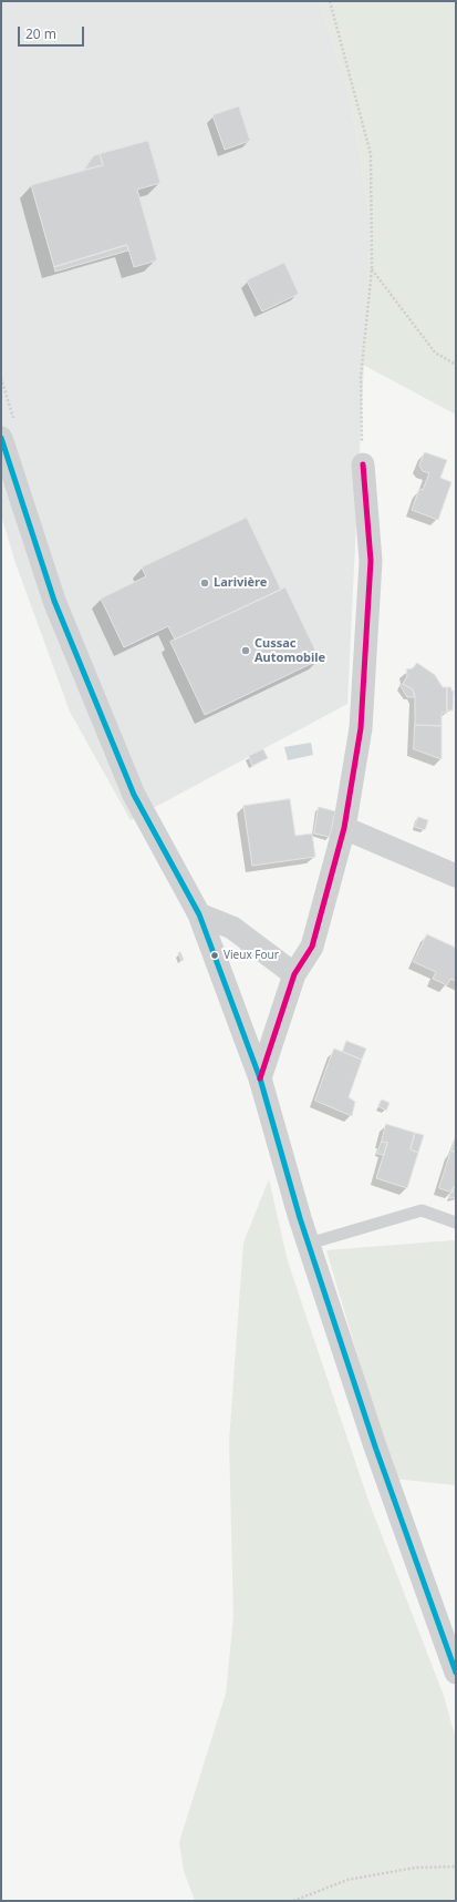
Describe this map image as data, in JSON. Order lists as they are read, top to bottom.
{
  "places": ["Larivière", "Cussac Automobile", "Vieux Four"],
  "scale_bar": "20 m"
}
